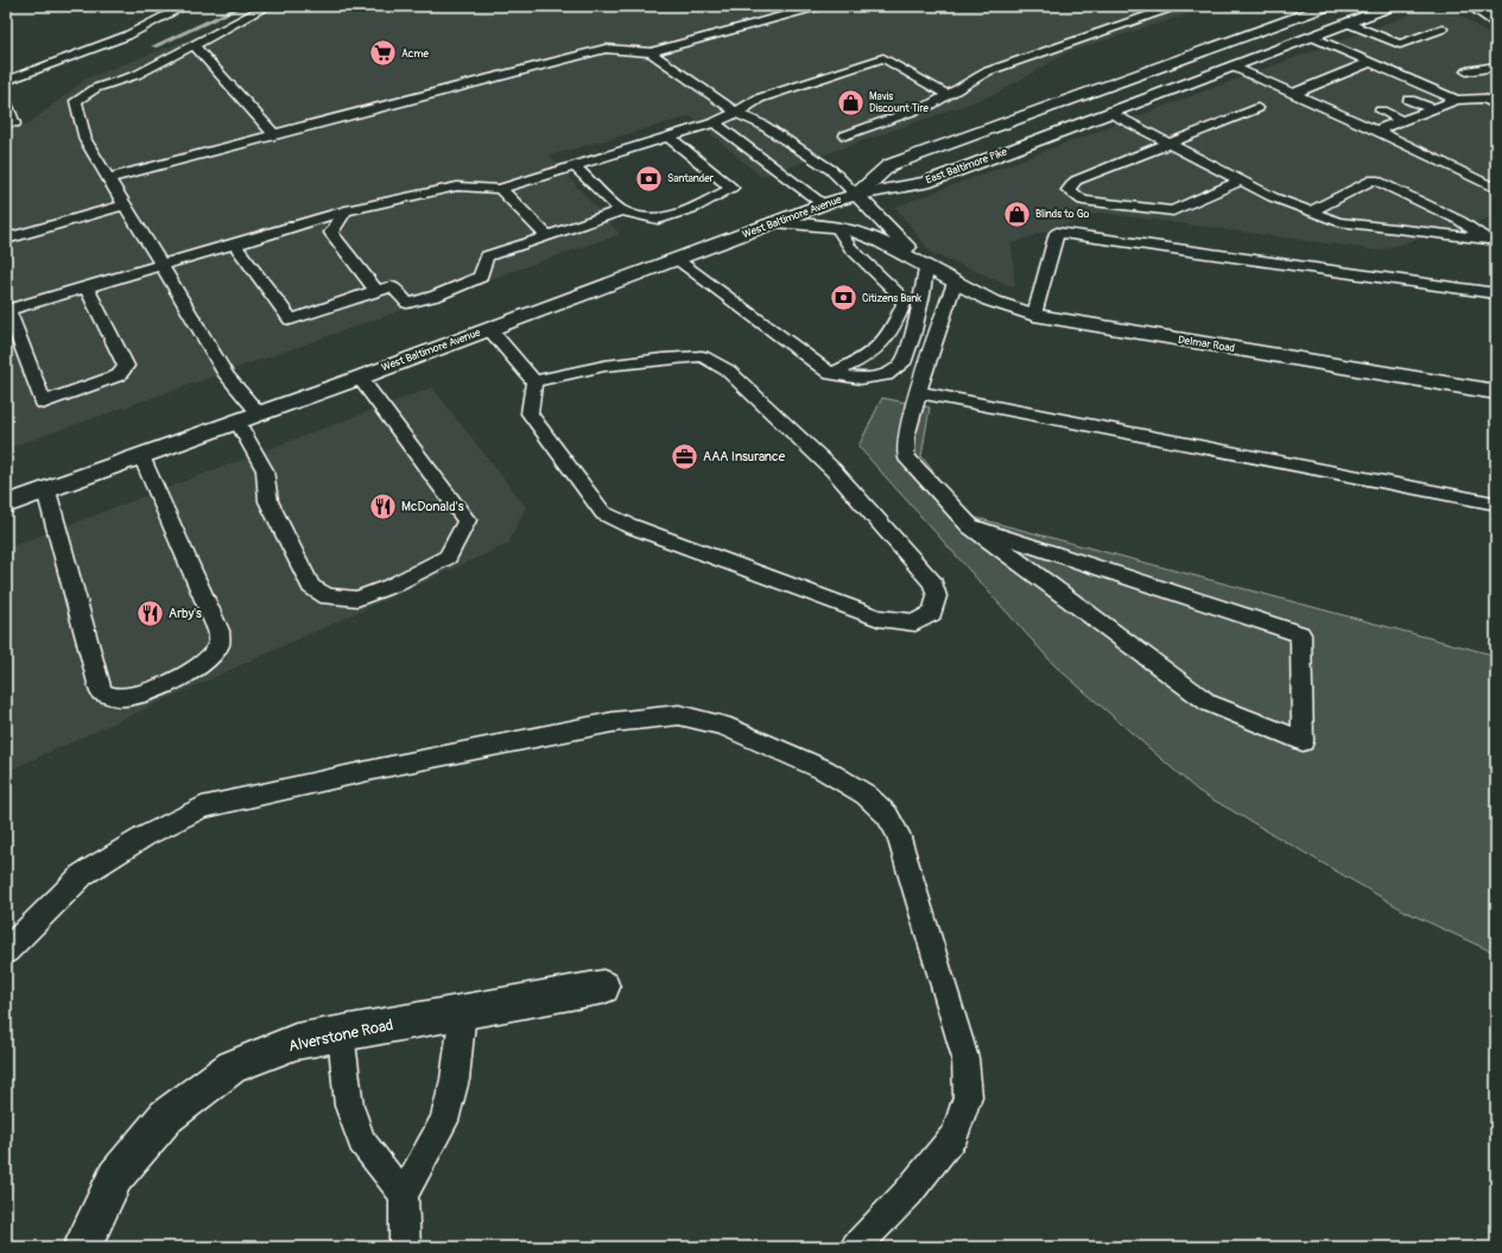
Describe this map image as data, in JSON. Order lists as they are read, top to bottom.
{
  "streets": {
    "main road": [
      "East Baltimore Pike",
      "West Baltimore Avenue",
      "Delmar Road",
      "Alverstone Road"
    ]
  },
  "crossings": [
    ["East Baltimore Pike", "West Baltimore Avenue"],
    ["East Baltimore Pike", "Delmar Road"],
    ["West Baltimore Avenue", "Delmar Road"]
  ],
  "places": {
    "supermarket": ["Acme"],
    "shop": ["Mavis Discount Tire", "Blinds to Go"],
    "bank": ["Santander", "Citizens Bank"],
    "office": ["AAA Insurance"],
    "restaurant": ["McDonald's", "Arby's"]
  }
}
